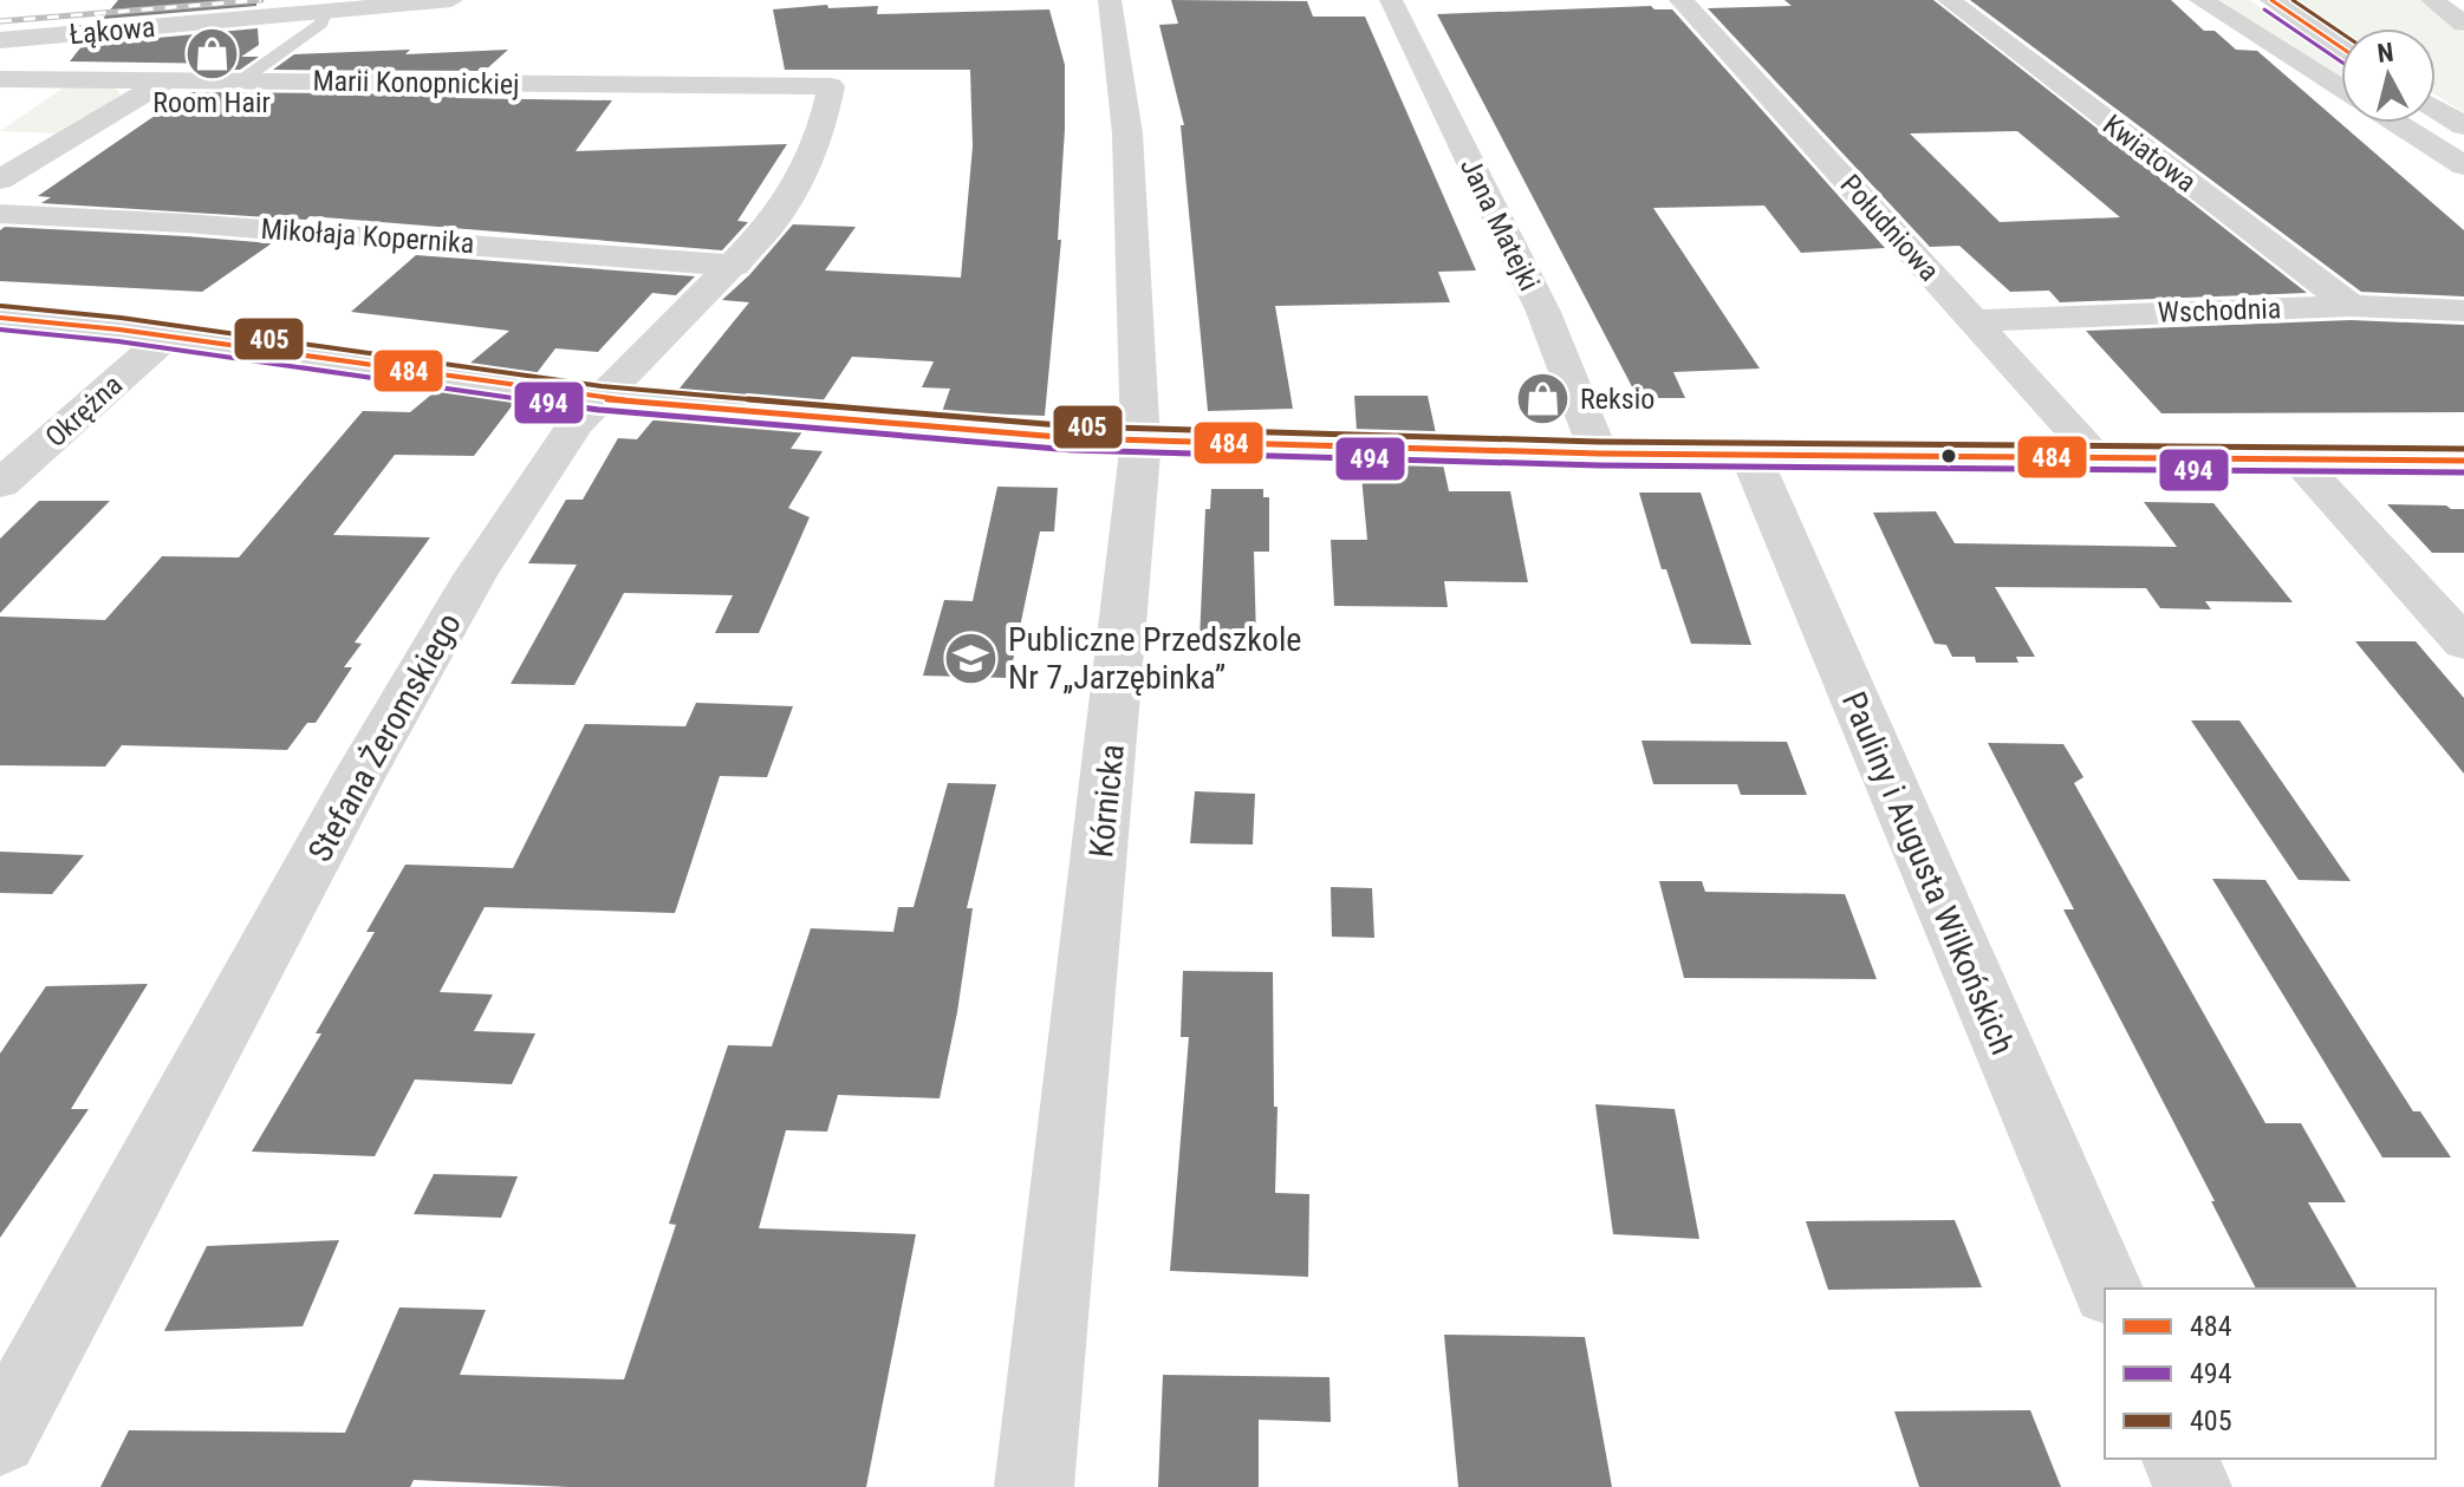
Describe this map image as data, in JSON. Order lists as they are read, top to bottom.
{
  "streets": {
    "street": [
      "Łąkowa",
      "Marii Konopnickiej",
      "Kwiatowa",
      "Jana Matejki",
      "Południowa",
      "Mikołaja Kopernika",
      "Wschodnia",
      "Okrężna",
      "Stefana Żeromskiego",
      "Kórnicka",
      "Pauliny i Augusta Wilkońskich"
    ]
  },
  "crossings": [
    ["Marii Konopnickiej", "Stefana Żeromskiego"],
    ["Kwiatowa", "Wschodnia"],
    ["Południowa", "Wschodnia"],
    ["Mikołaja Kopernika", "Stefana Żeromskiego"]
  ],
  "places": {
    "shop": ["Room Hair", "Reksio"],
    "school or university": ["Publiczne Przedszkole Nr 7„Jarzębinka”"]
  },
  "lines": ["transit line 484", "transit line 405", "transit line 494"],
  "legend": ["484", "494", "405"],
  "north": "top"
}
